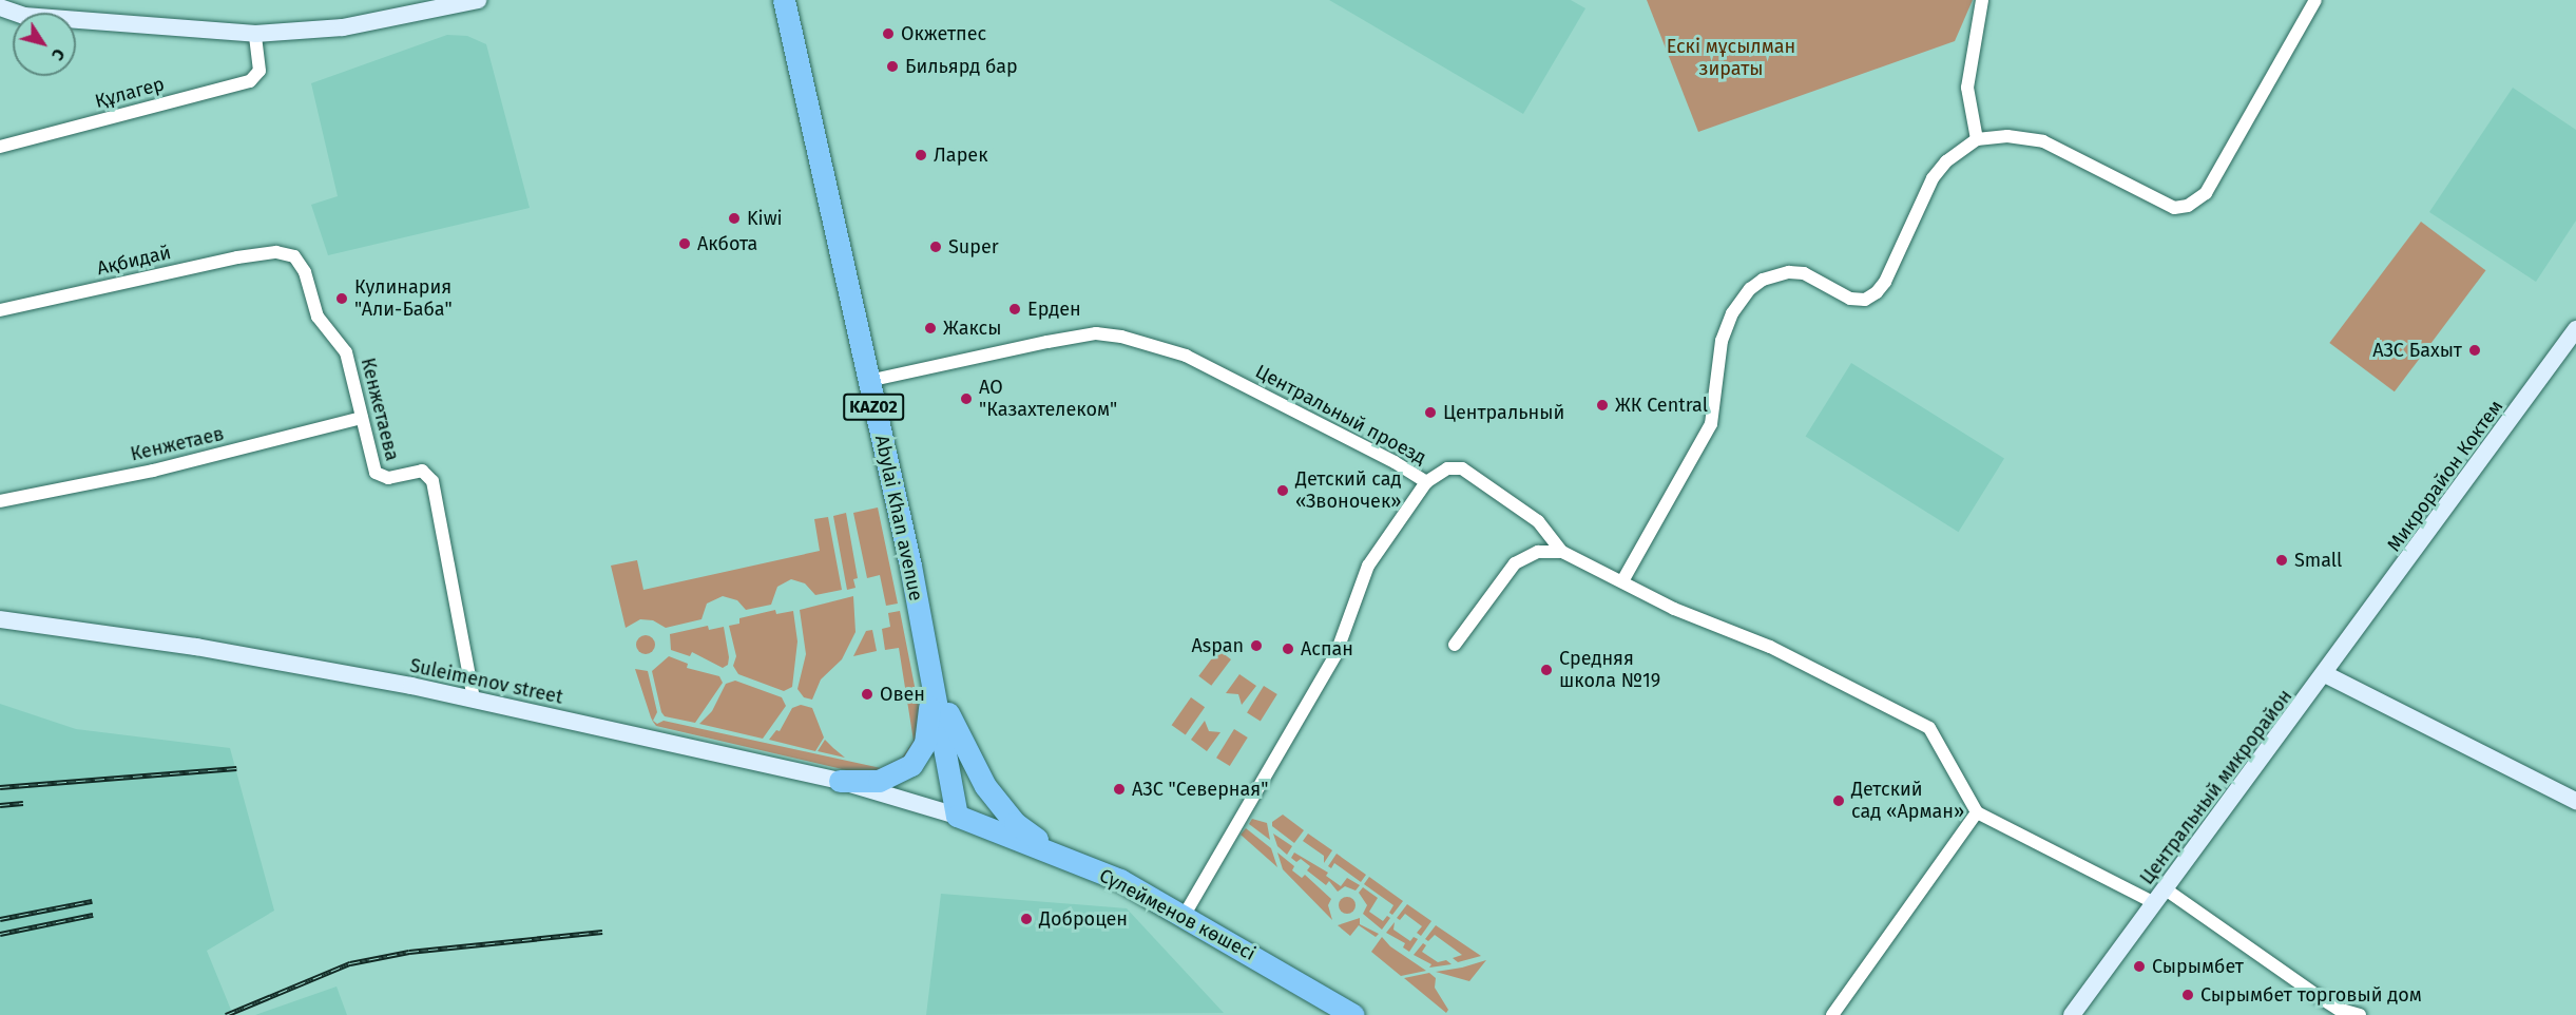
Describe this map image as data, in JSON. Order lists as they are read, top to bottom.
{
  "streets": {
    "highway": ["KАZ02", "Abylai Khan avenue", "Сүлейменов көшесі"],
    "street": [
      "Құлагер",
      "Ақбидай",
      "Кенжетаева",
      "Центральный проезд",
      "Кенжетаев",
      "Микрорайон Коктем",
      "Suleimenov street",
      "Центральный микрорайон"
    ]
  },
  "crossings": [
    ["Ақбидай", "Кенжетаева"],
    ["KАZ02", "Abylai Khan avenue"],
    ["KАZ02", "Сүлейменов көшесі"],
    ["Кенжетаева", "Кенжетаев"],
    ["Кенжетаева", "Suleimenov street"],
    ["Центральный проезд", "Abylai Khan avenue"],
    ["Центральный проезд", "Сүлейменов көшесі"],
    ["Микрорайон Коктем", "Центральный микрорайон"],
    ["Abylai Khan avenue", "Suleimenov street"],
    ["Abylai Khan avenue", "Сүлейменов көшесі"],
    ["Suleimenov street", "Сүлейменов көшесі"]
  ],
  "parks": ["Ескі мұсылман зираты"],
  "places": [
    "Окжетпес",
    "Бильярд бар",
    "Ларек",
    "Kiwi",
    "Акбота",
    "Super",
    "Кулинария \"Али-Баба\"",
    "Ерден",
    "Жаксы",
    "АЗС Бахыт",
    "АО \"Казахтелеком\"",
    "ЖК Central",
    "Центральный",
    "Детский сад «Звоночек»",
    "Small",
    "Aspan",
    "Аспан",
    "Средняя школа №19",
    "Овен",
    "АЗС \"Северная\"",
    "Детский сад «Арман»",
    "Доброцен",
    "Сырымбет",
    "Сырымбет торговый дом"
  ],
  "north": "bottom right"
}
